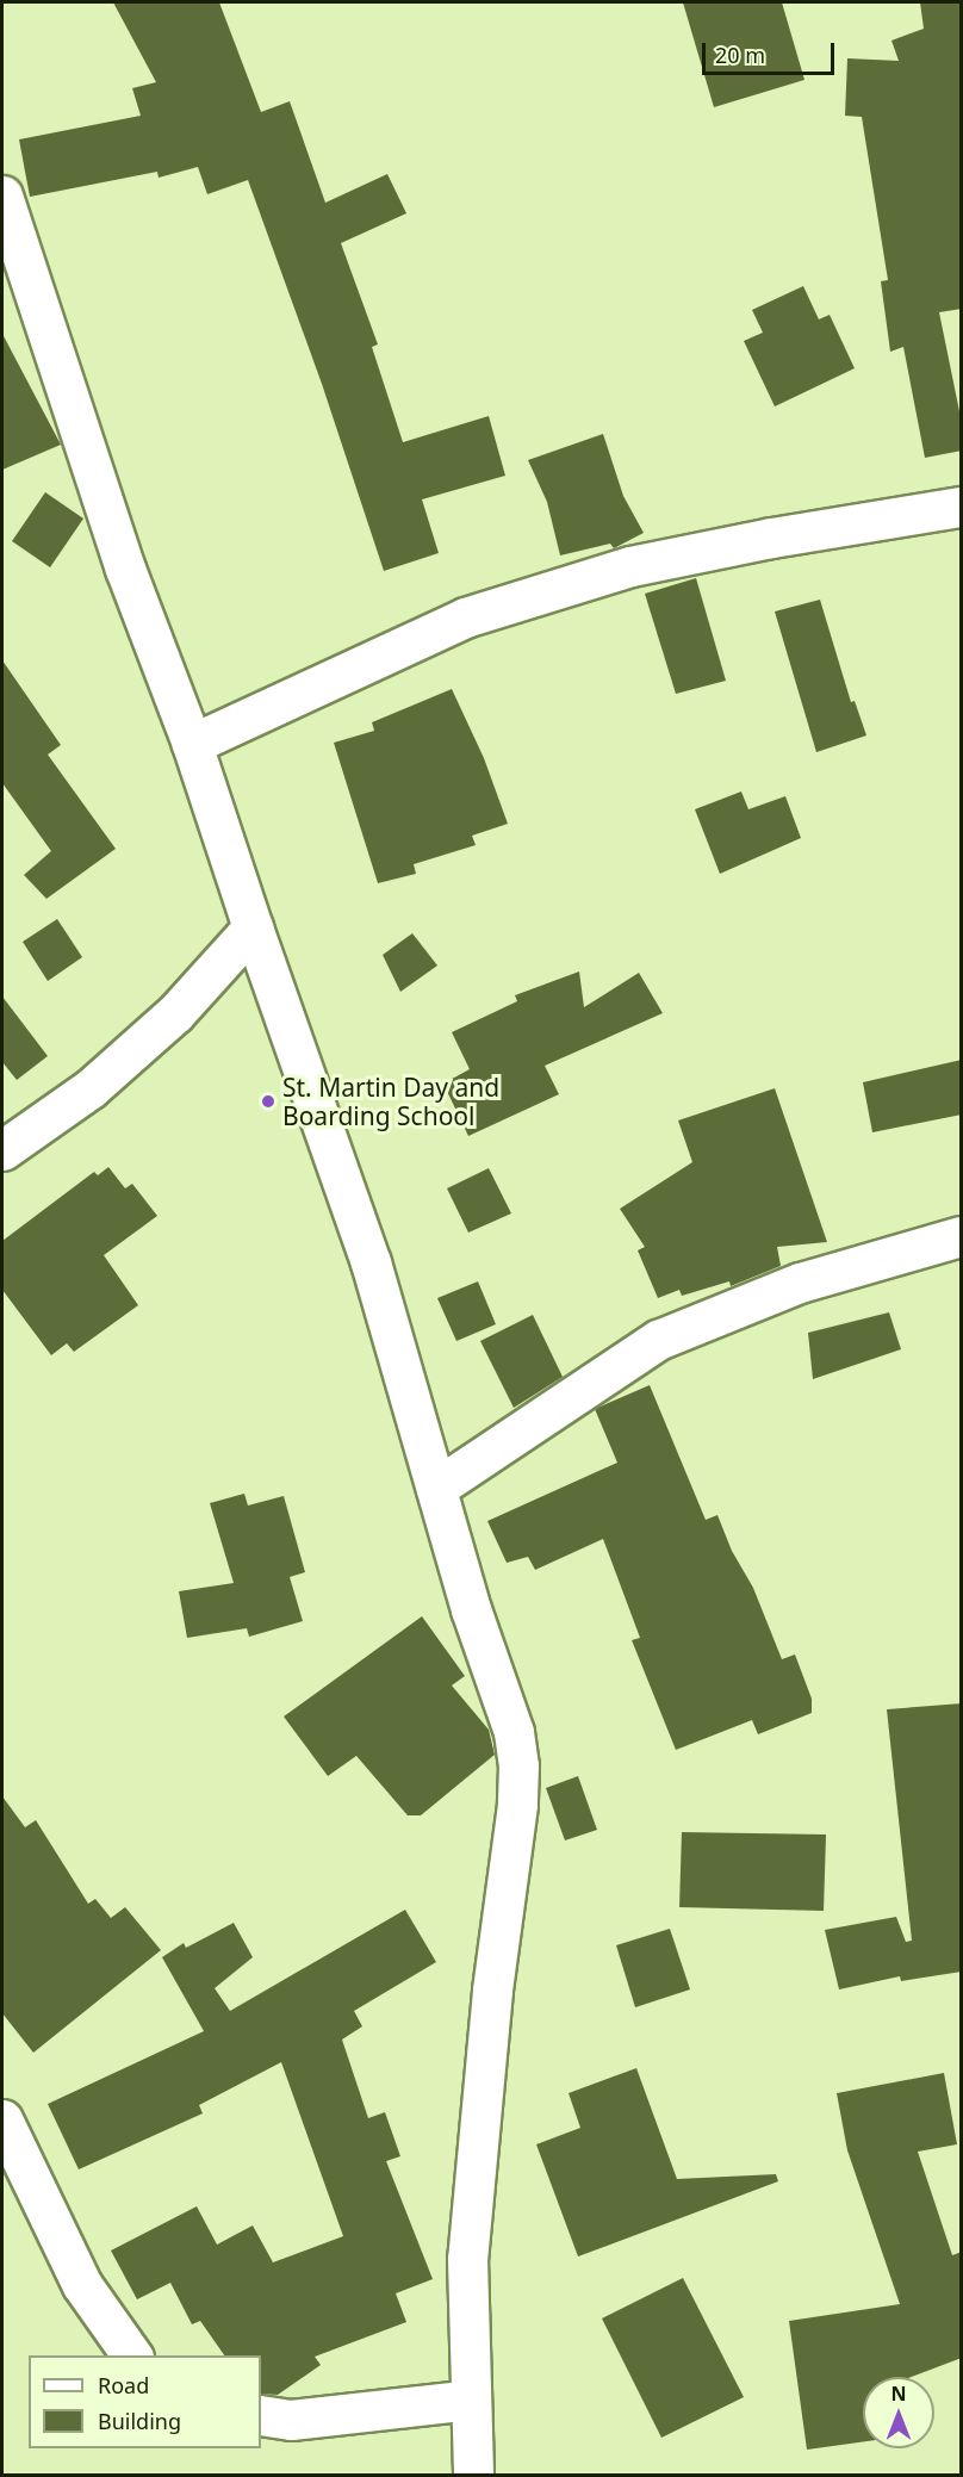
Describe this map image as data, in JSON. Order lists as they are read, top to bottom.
{
  "places": ["St. Martin Day and Boarding School"],
  "legend": ["Road", "Building"],
  "scale_bar": "20 m",
  "north": "top"
}
